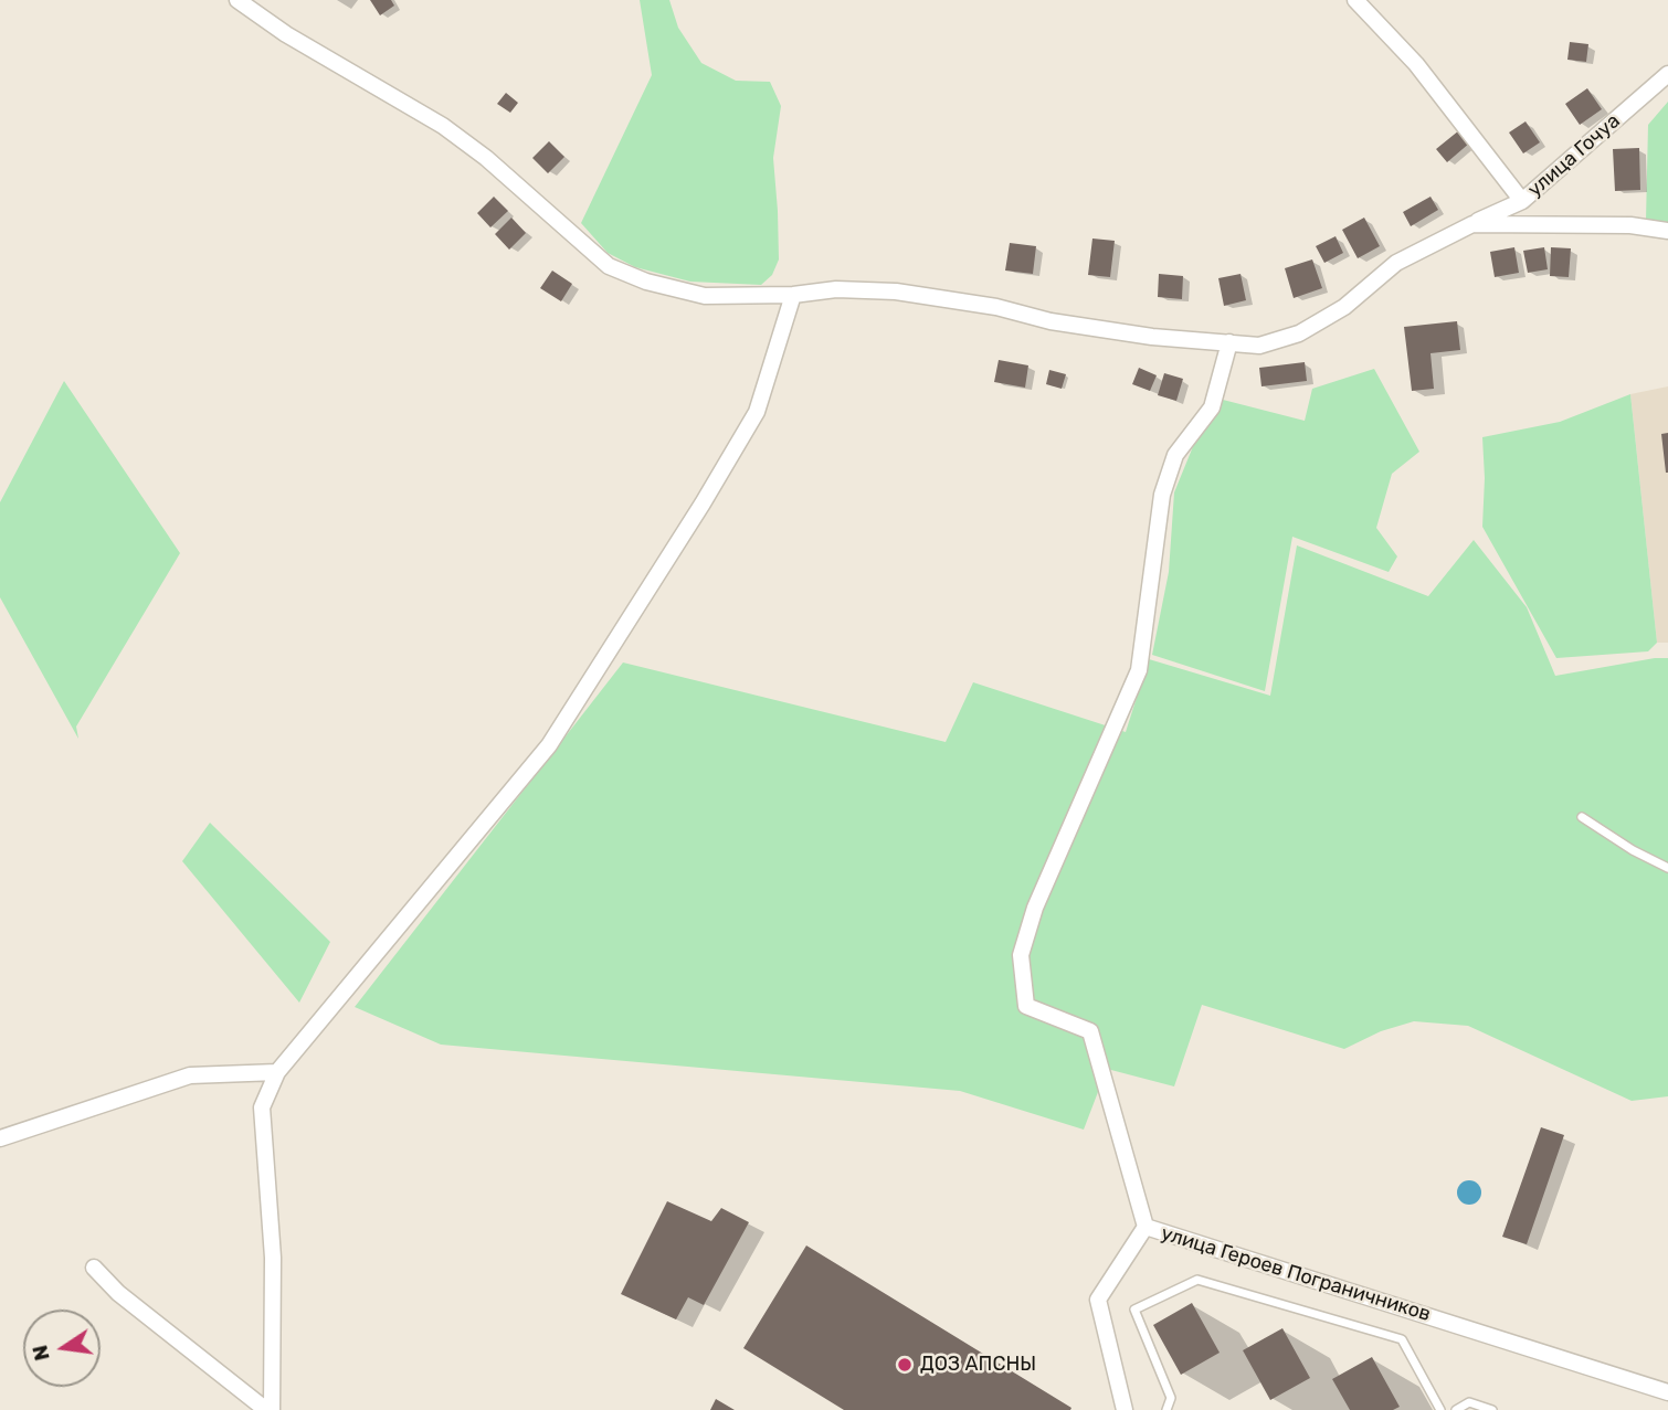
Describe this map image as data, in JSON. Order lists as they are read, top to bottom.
{
  "streets": {
    "street": ["улица Гочуа", "улица Героев Пограничников"]
  },
  "crossings": [
    ["улица Гочуа", "улица Героев Пограничников"]
  ],
  "places": ["ДОЗ АПСНЫ"],
  "north": "left"
}
